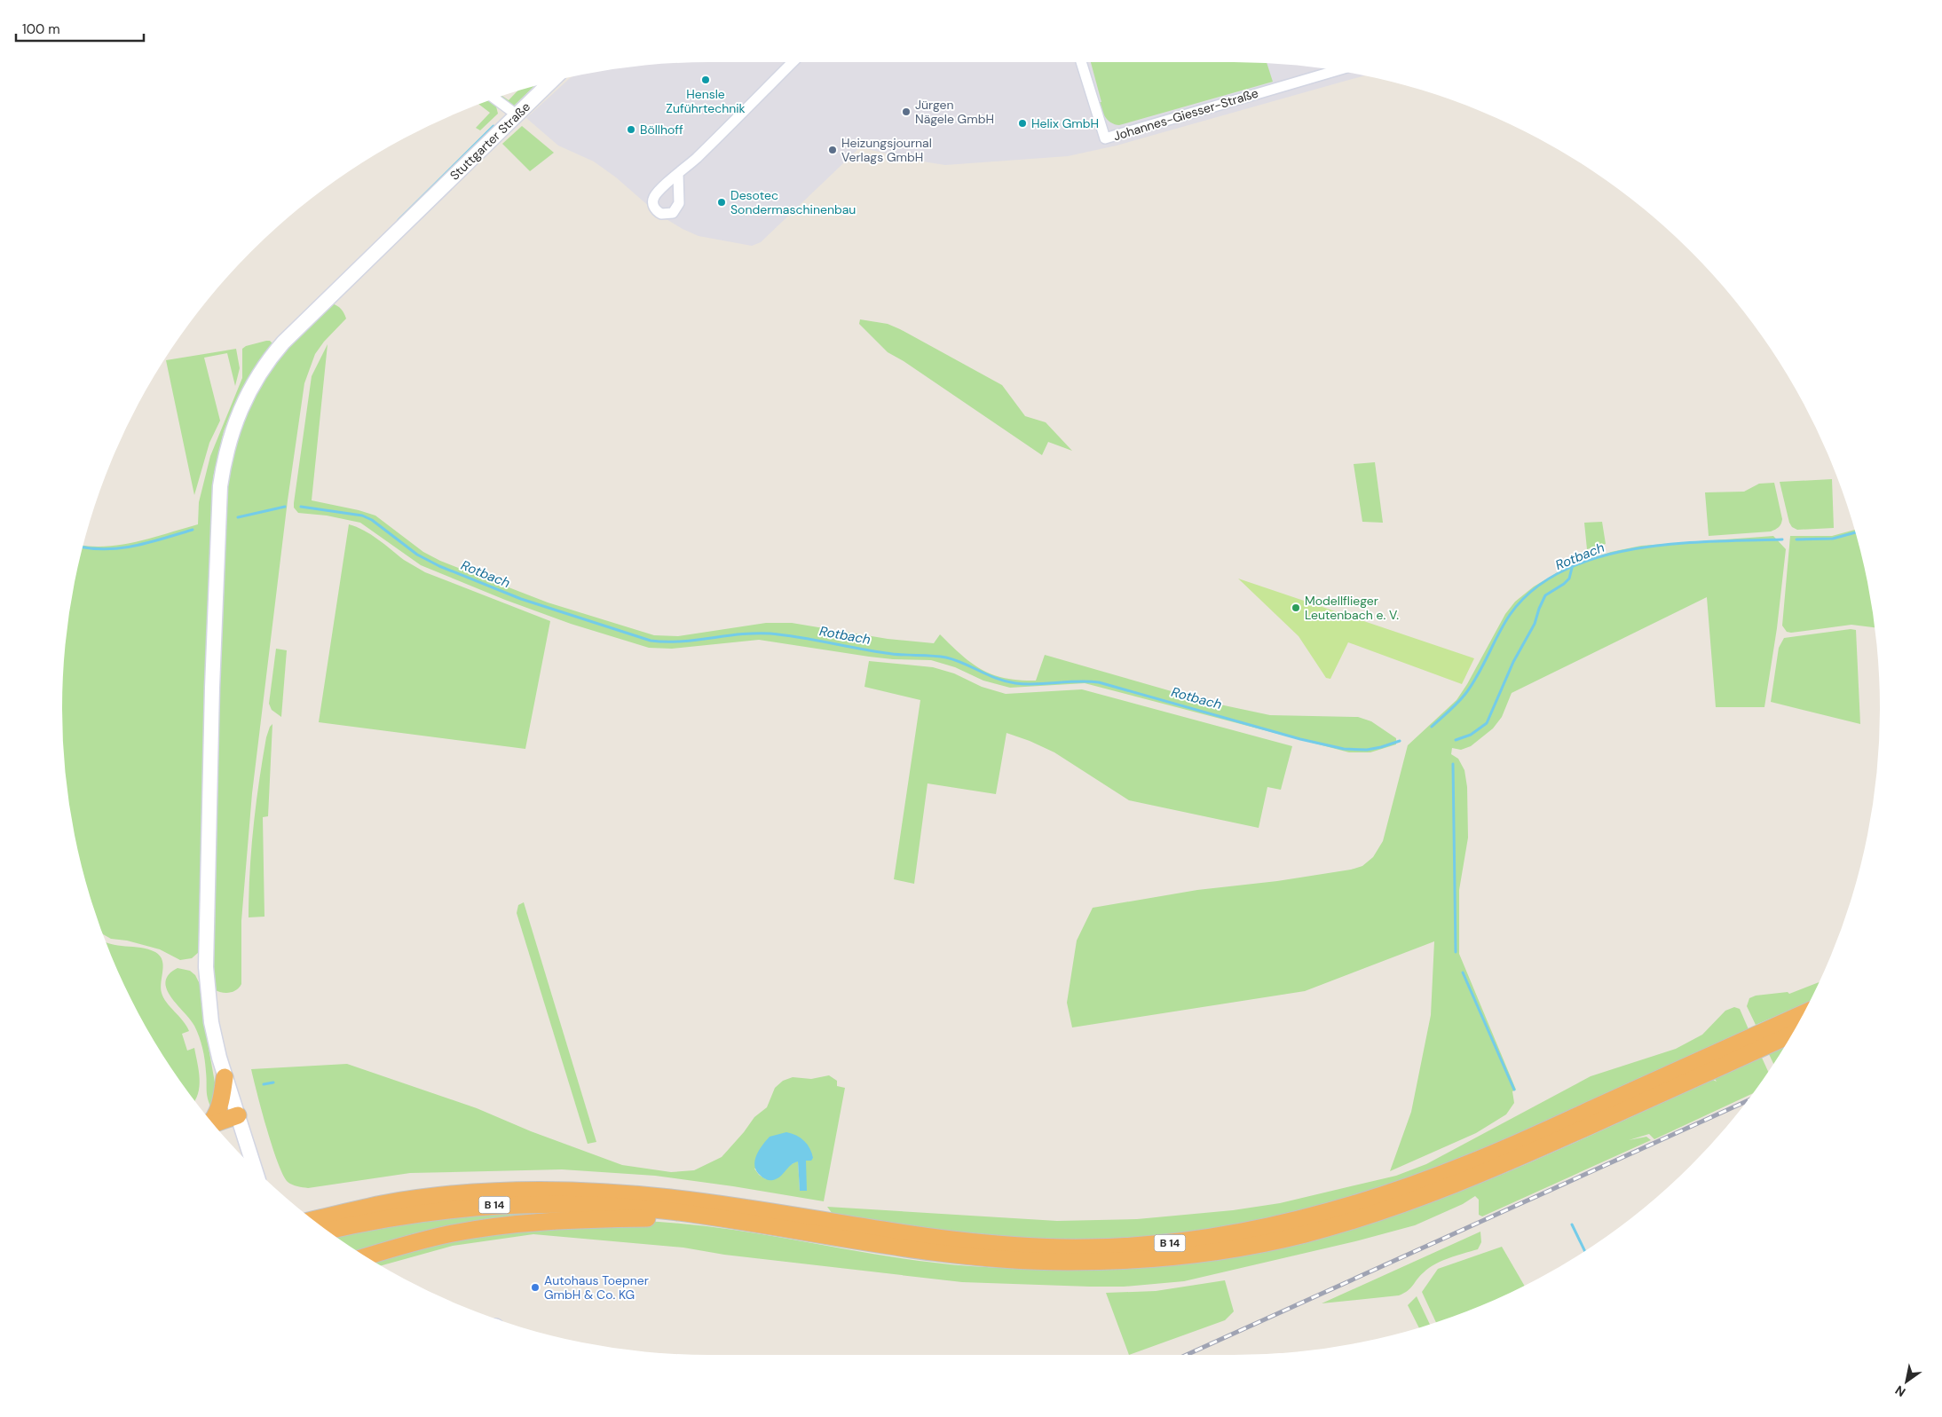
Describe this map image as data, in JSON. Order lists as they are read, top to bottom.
{
  "streets": {
    "highway": ["B 14"],
    "main road": ["Stuttgarter Straße"],
    "street": ["Johannes-Giesser-Straße"]
  },
  "water": ["Rotbach"],
  "places": [
    "Hensle Zuführtechnik",
    "Jürgen Nägele GmbH",
    "Helix GmbH",
    "Böllhoff",
    "Heizungsjournal Verlags GmbH",
    "Desotec Sondermaschinenbau",
    "Modellflieger Leutenbach e. V.",
    "Autohaus Toepner GmbH & Co. KG"
  ],
  "scale_bar": "100 m",
  "north": "bottom left"
}
